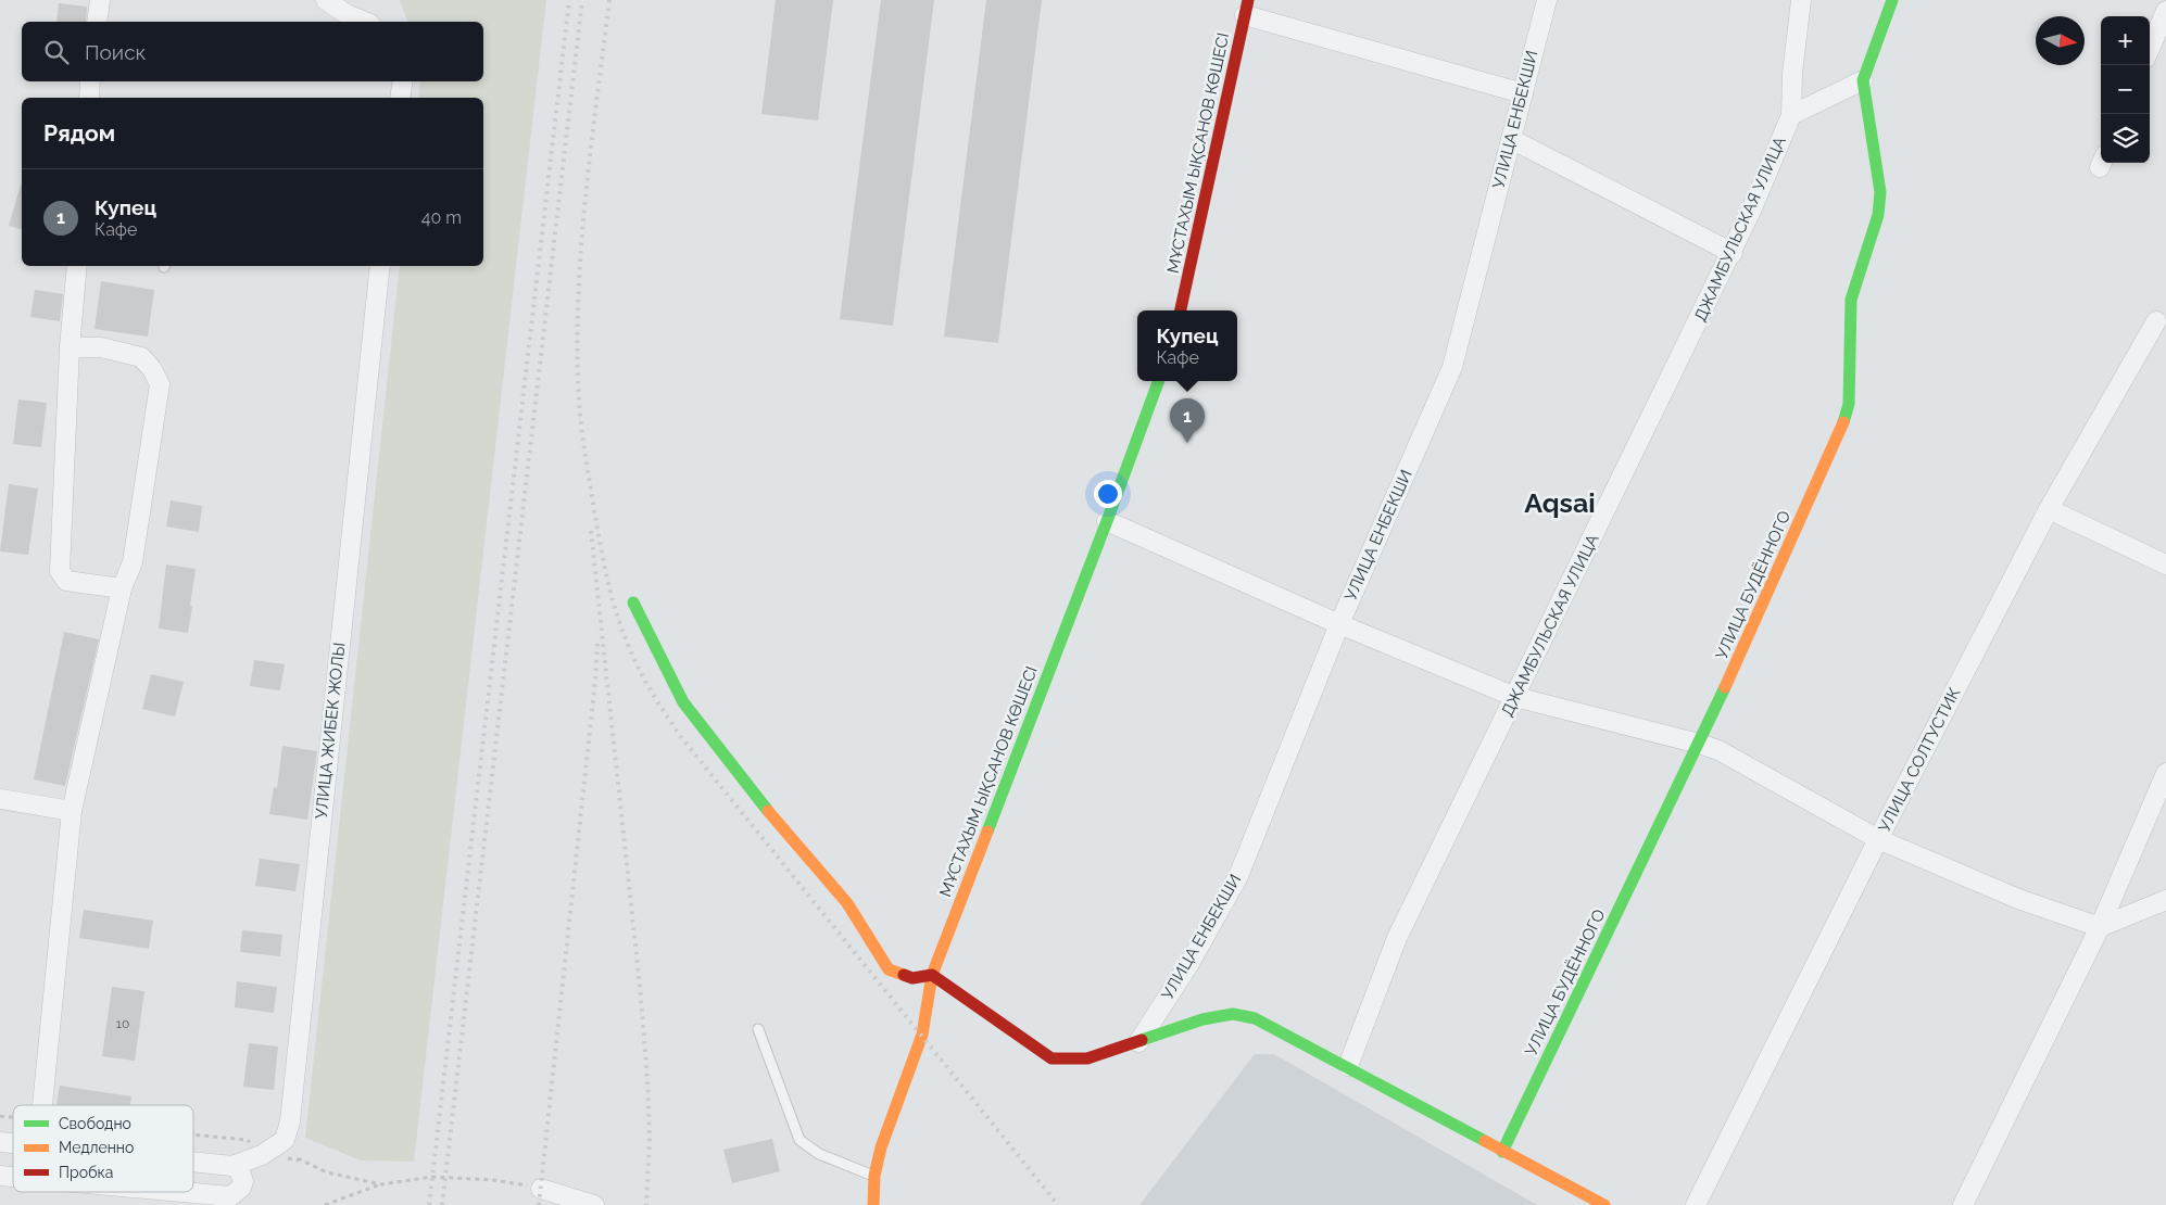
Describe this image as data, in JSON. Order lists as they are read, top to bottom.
{
  "streets": {
    "street": [
      "УЛИЦА ЕНБЕКШИ",
      "МҰСТАХЫМ ЫҚСАНОВ КӨШЕСІ",
      "ДЖАМБУЛЬСКАЯ УЛИЦА",
      "УЛИЦА БУДЁННОГО",
      "УЛИЦА ЖИБЕК ЖОЛЫ",
      "УЛИЦА СОЛТУСТИК"
    ]
  },
  "districts": ["Aqsai"],
  "house_numbers": ["10"],
  "legend": ["Свободно", "Медленно", "Пробка"],
  "north": "right",
  "page": {
    "map_buttons": ["+", "−"],
    "search": "Поиск",
    "heading": "Рядом",
    "list": [
      {
        "mark": "1",
        "name": "Купец",
        "note": "Кафе",
        "value": "40 m"
      }
    ],
    "popup": ["Купец", "Кафе"],
    "pins": "1"
  }
}
